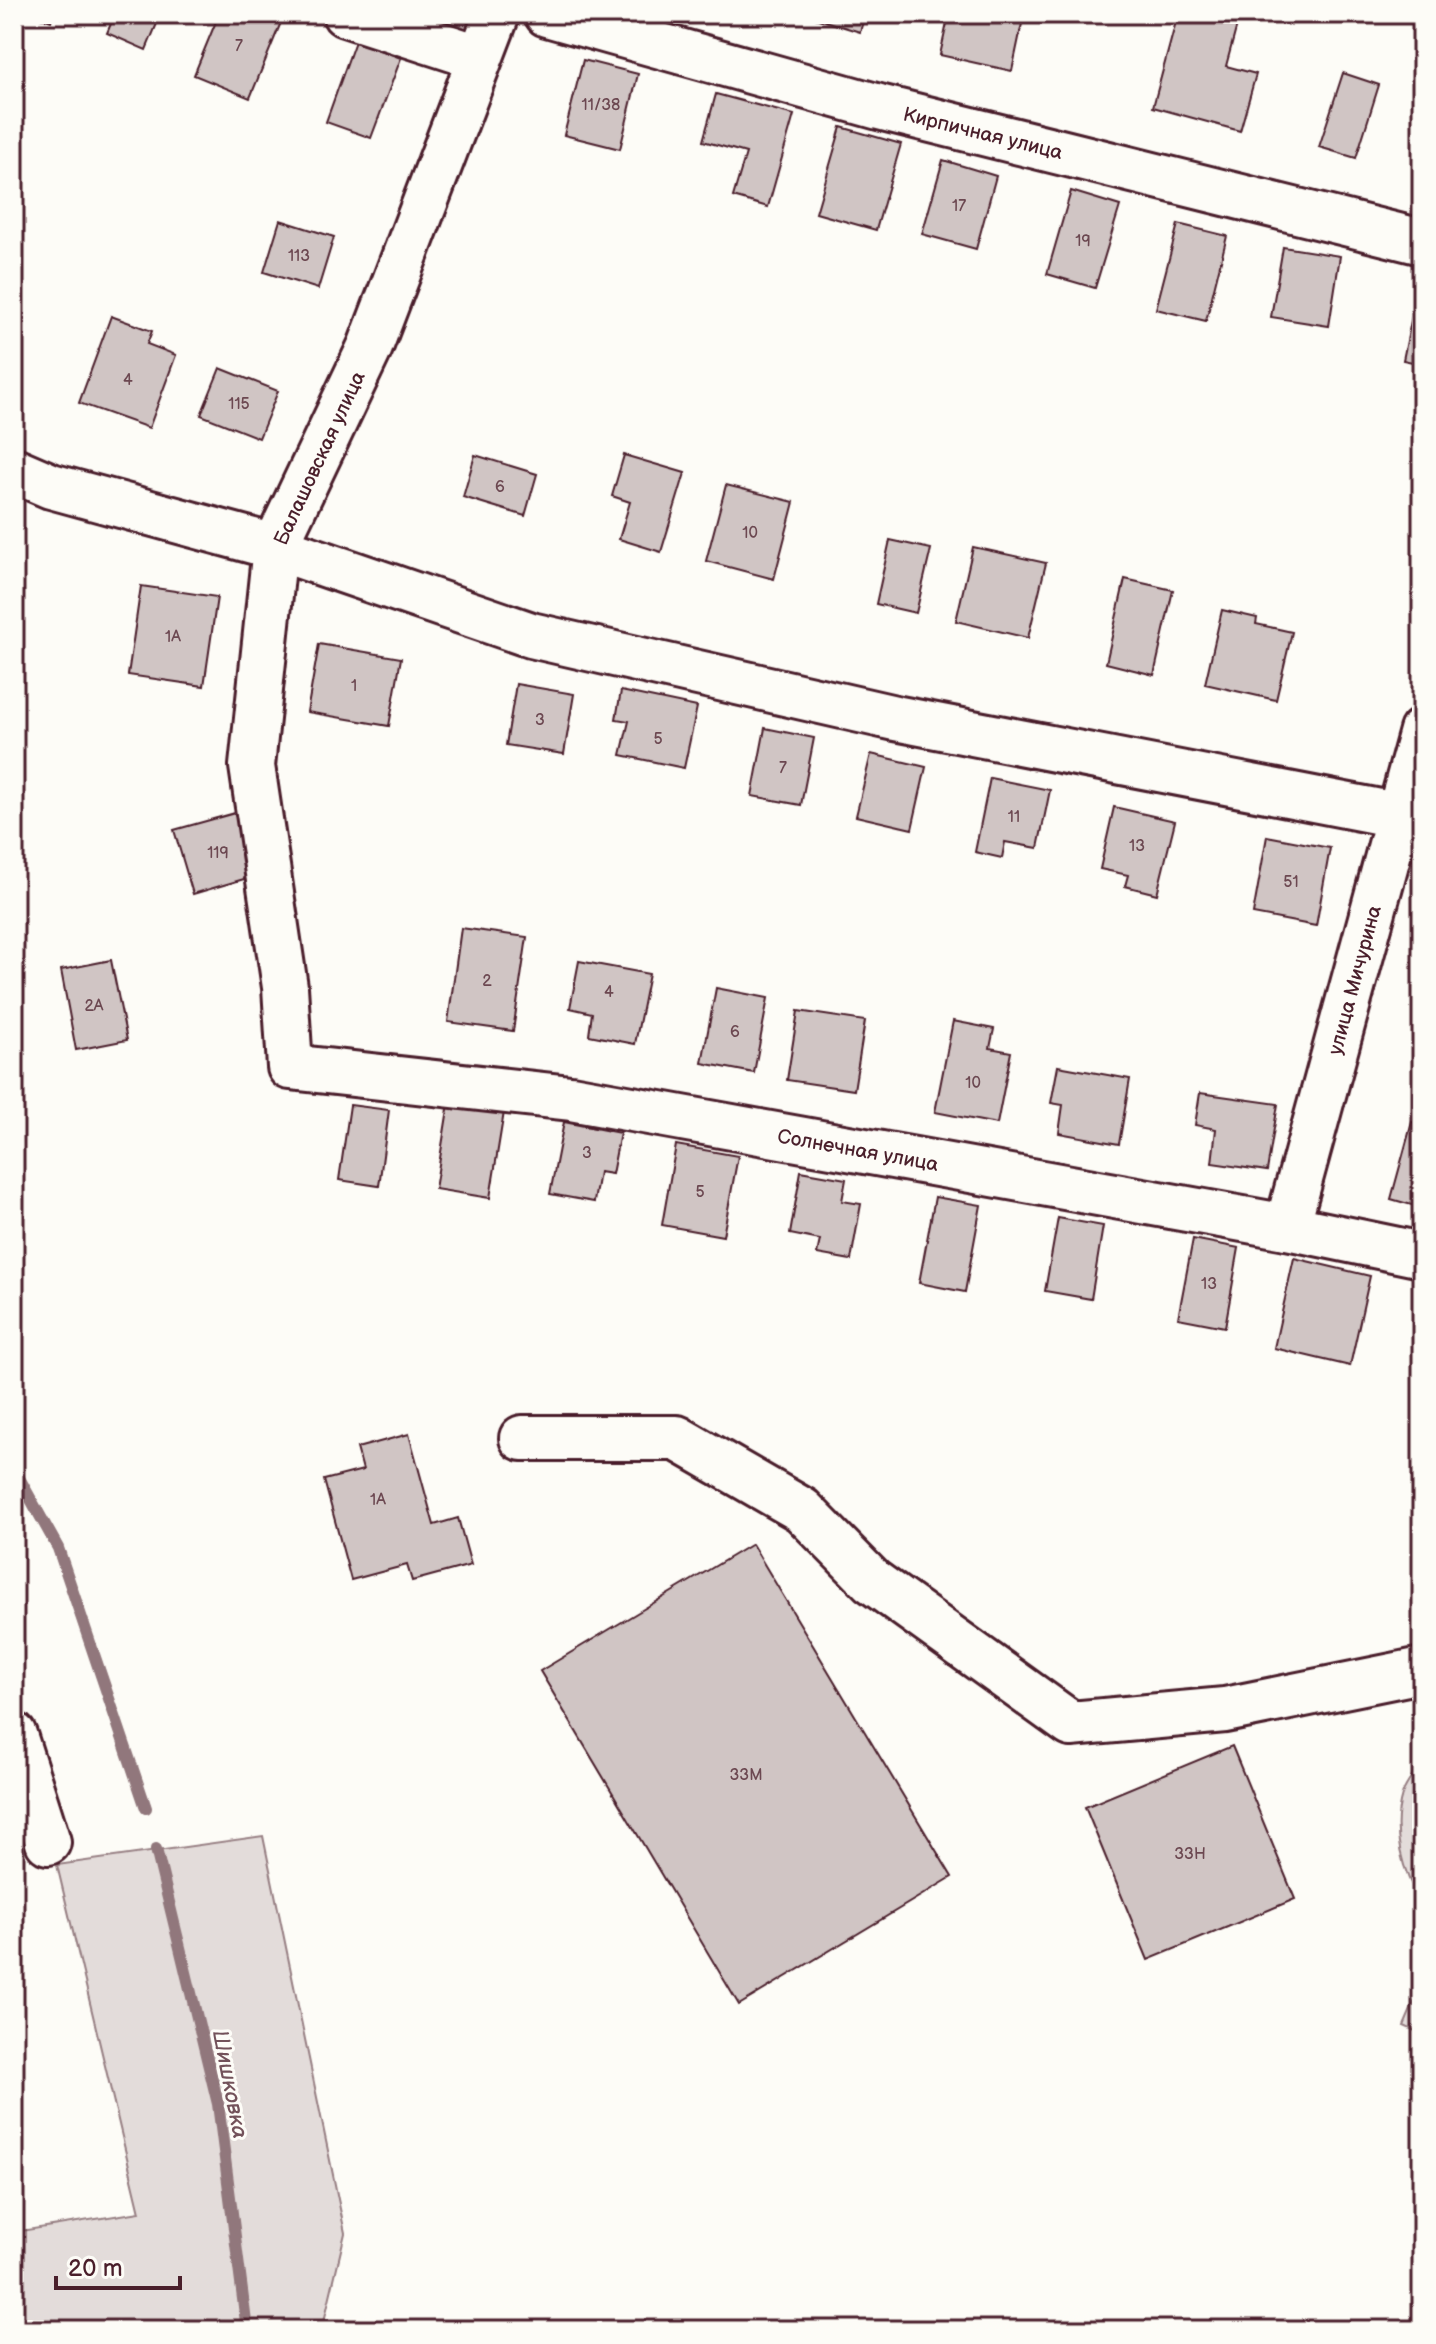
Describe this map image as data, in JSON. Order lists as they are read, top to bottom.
{
  "streets": {
    "street": [
      "Кирпичная улица",
      "Балашовская улица",
      "улица Мичурина",
      "Солнечная улица"
    ]
  },
  "crossings": [
    ["Балашовская улица", "Солнечная улица"],
    ["улица Мичурина", "Солнечная улица"]
  ],
  "water": ["Шишковка"],
  "house_numbers": [
    "7",
    "11/38",
    "17",
    "19",
    "113",
    "4",
    "115",
    "6",
    "10",
    "1А",
    "1",
    "3",
    "5",
    "7",
    "11",
    "13",
    "119",
    "51",
    "2",
    "4",
    "2А",
    "6",
    "10",
    "3",
    "5",
    "13",
    "1А",
    "33М",
    "33Н"
  ],
  "scale_bar": "20 m"
}
